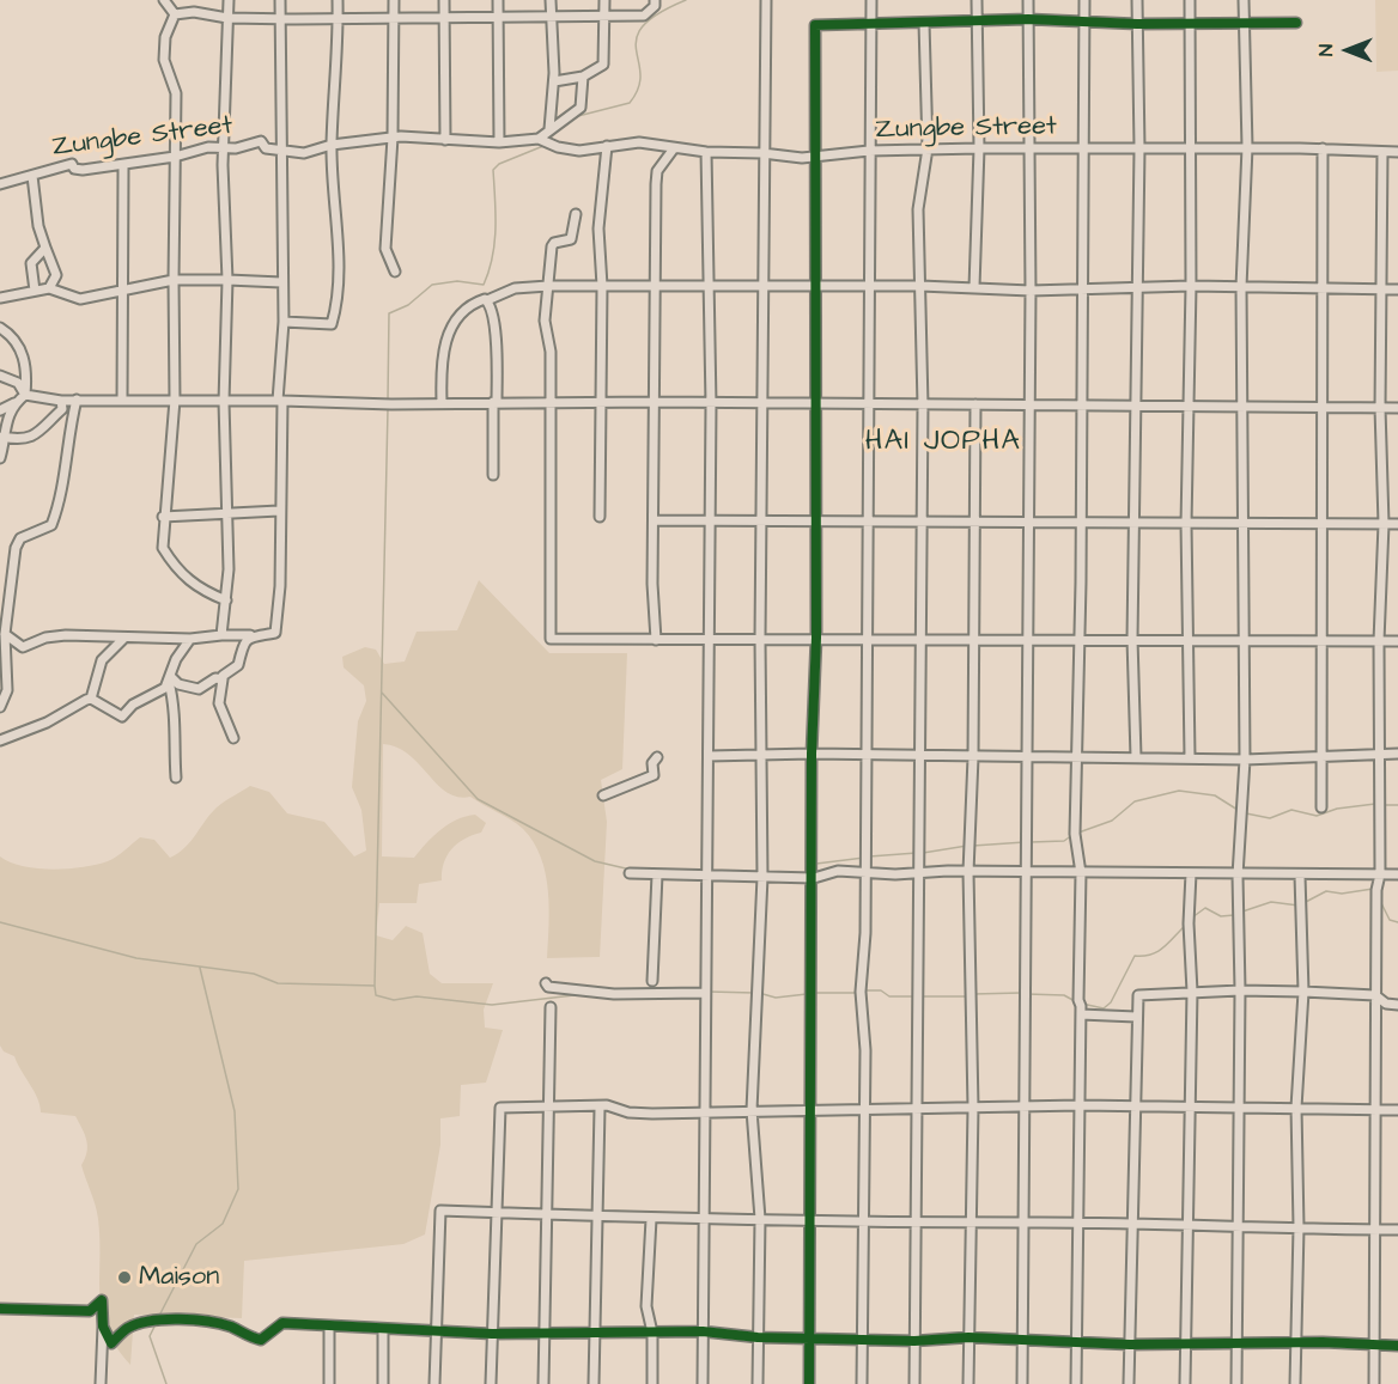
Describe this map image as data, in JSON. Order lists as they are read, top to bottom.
{
  "streets": {
    "street": ["Zungbe Street"]
  },
  "districts": ["HAI JOPHA"],
  "places": ["Maison"],
  "north": "left"
}
